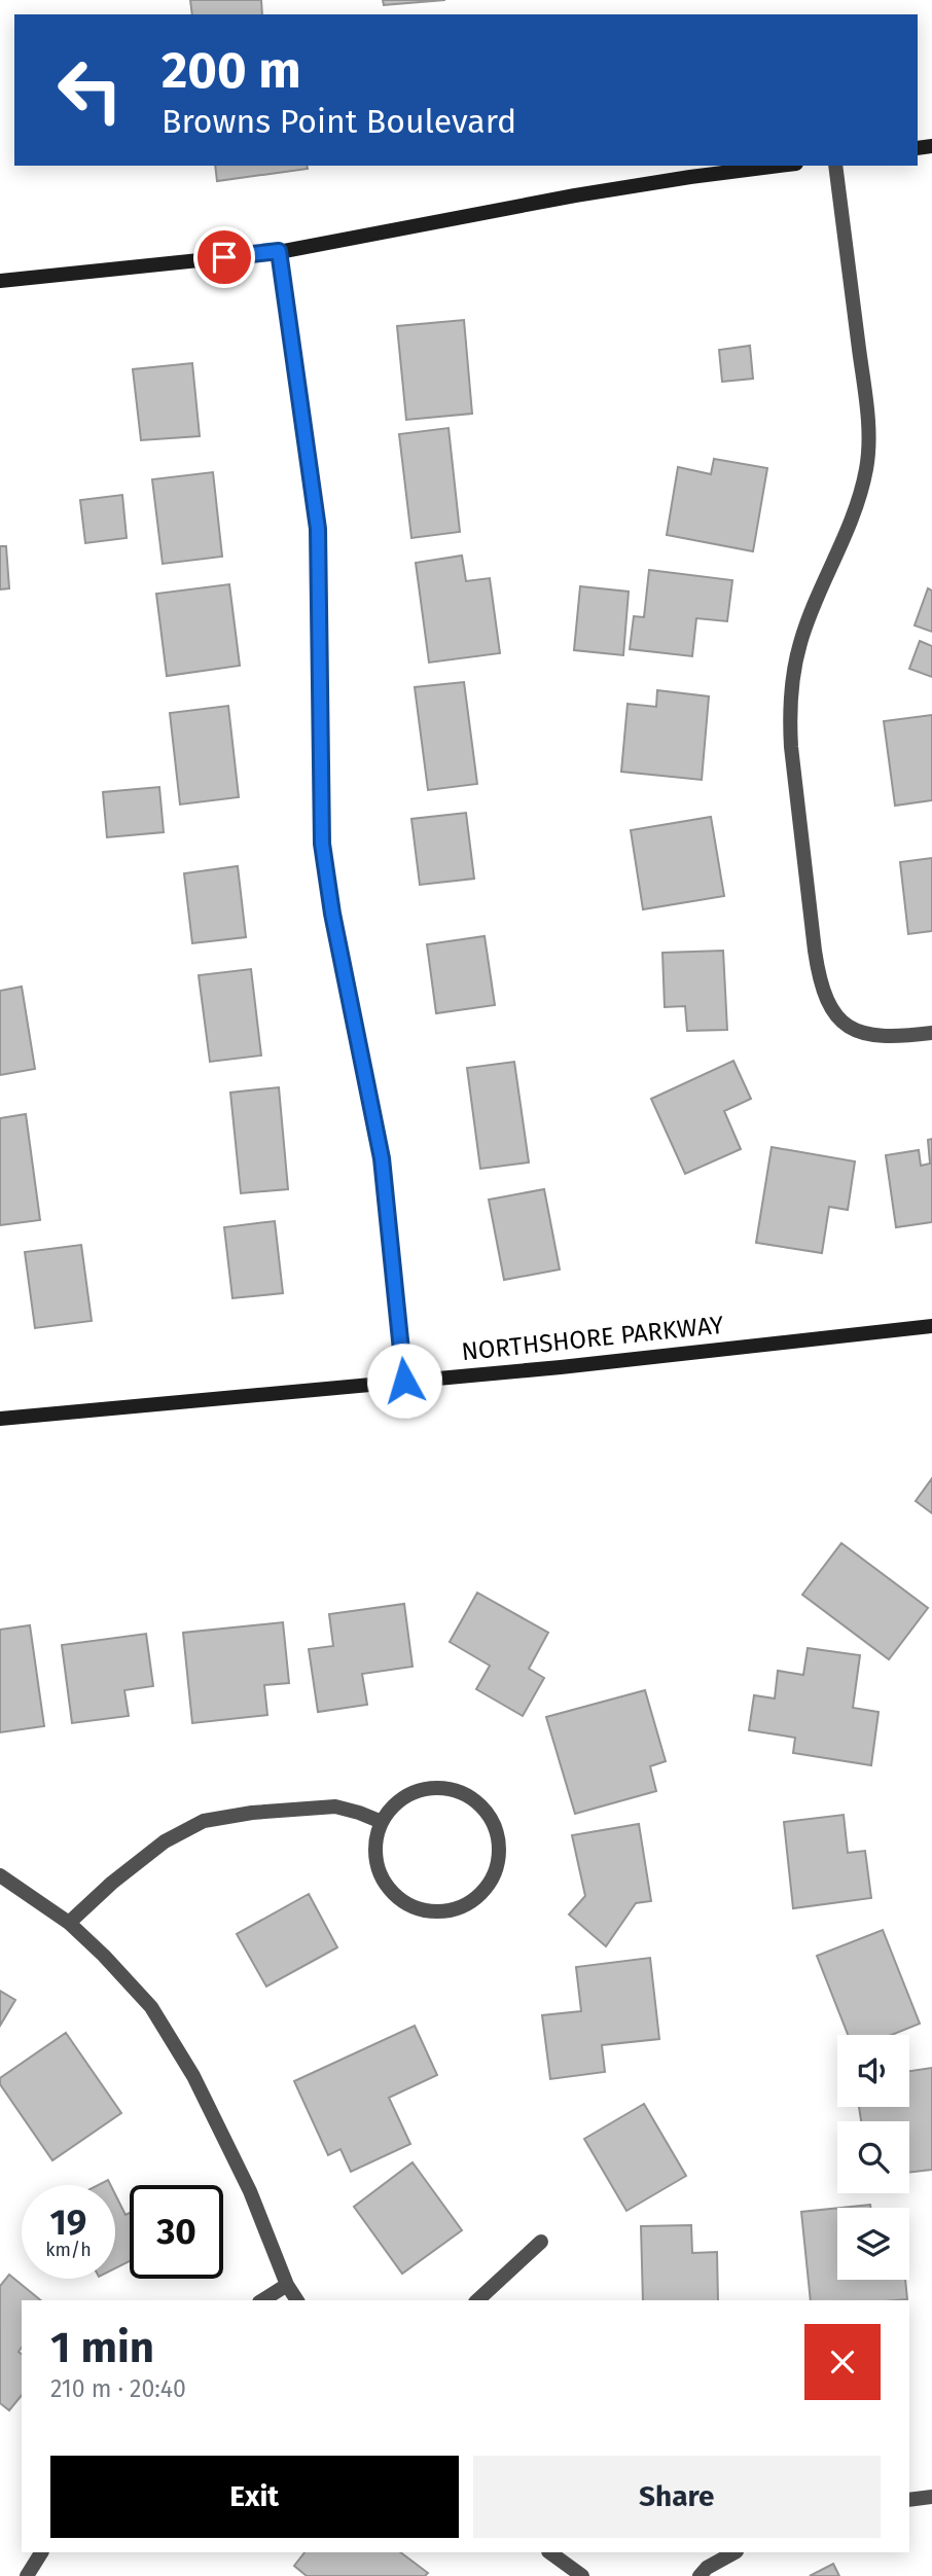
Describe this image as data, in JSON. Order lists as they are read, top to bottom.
{
  "streets": {
    "street": ["NORTHSHORE PARKWAY"]
  },
  "page": {
    "turn": ["200 m", "Browns Point Boulevard"],
    "speed": "19 km/h",
    "limit": "30",
    "heading": ["1 min", "210 m · 20:40"],
    "buttons": ["Exit", "Share"]
  }
}
